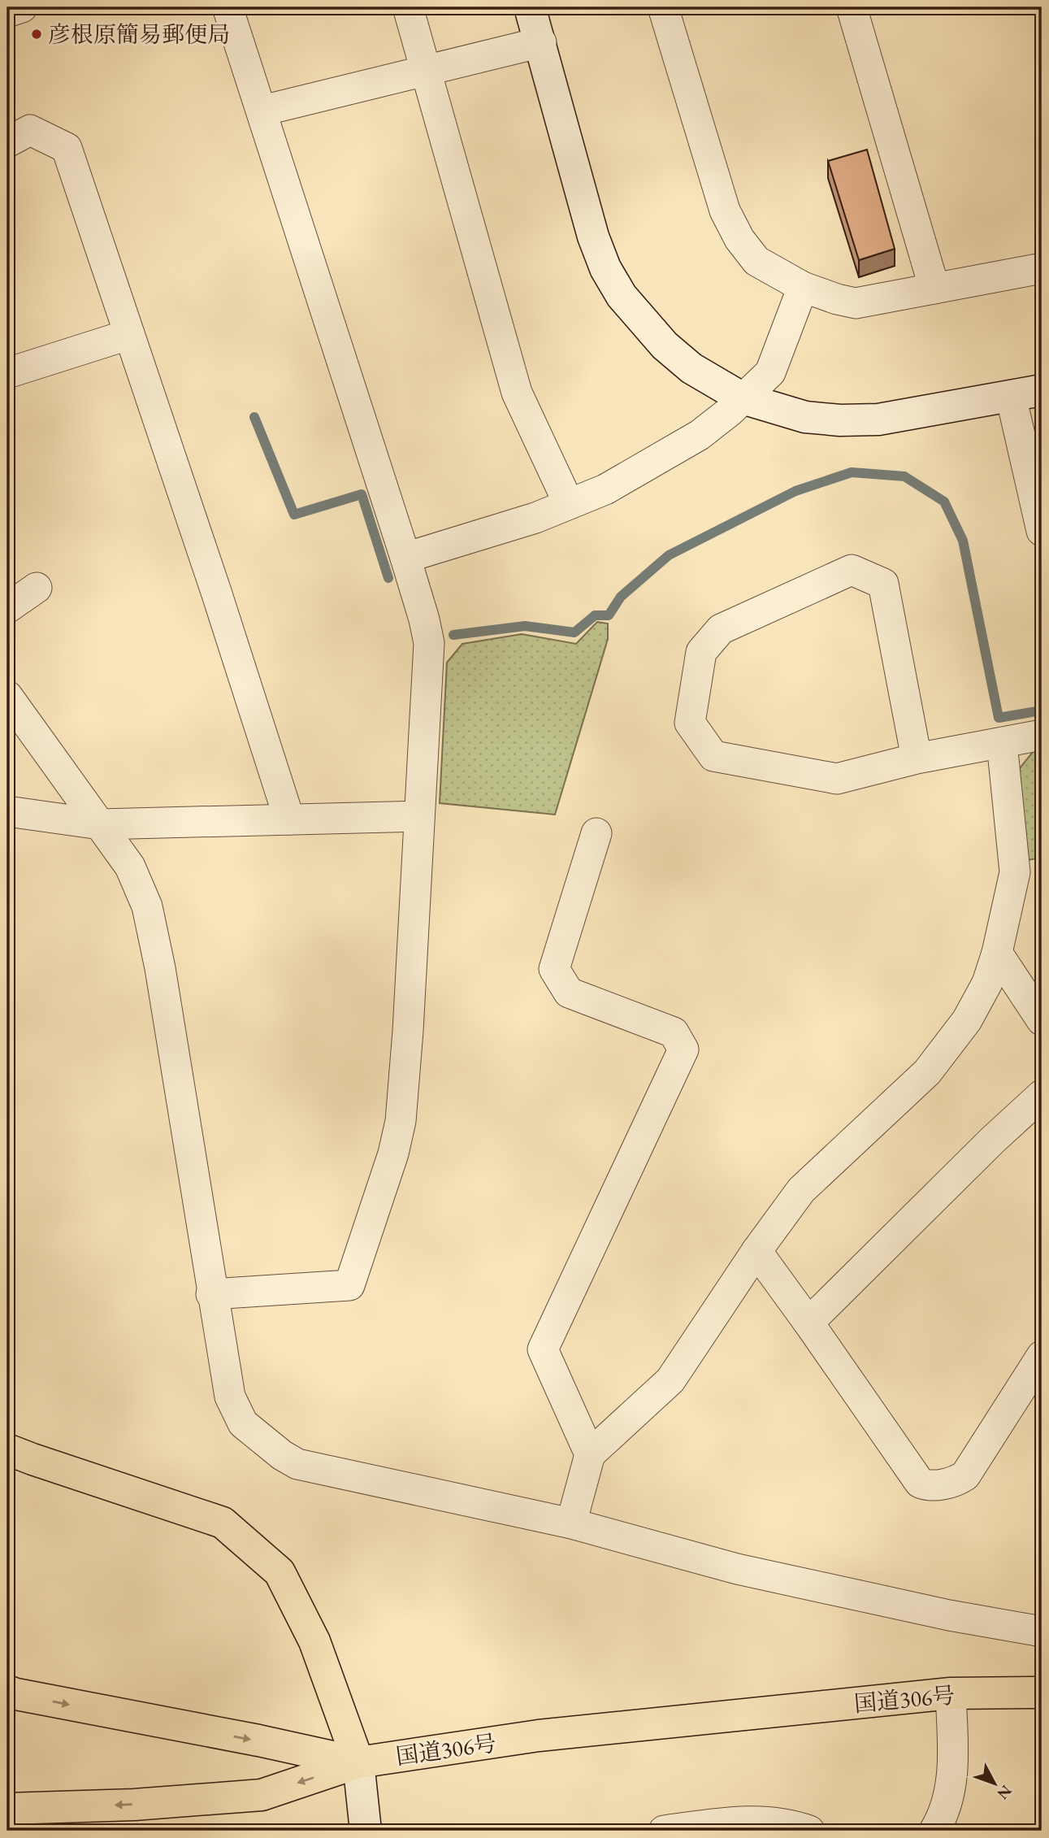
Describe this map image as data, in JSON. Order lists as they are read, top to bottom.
{
  "streets": {
    "highway": ["国道306号"]
  },
  "places": ["彦根原簡易郵便局"],
  "north": "bottom right"
}
